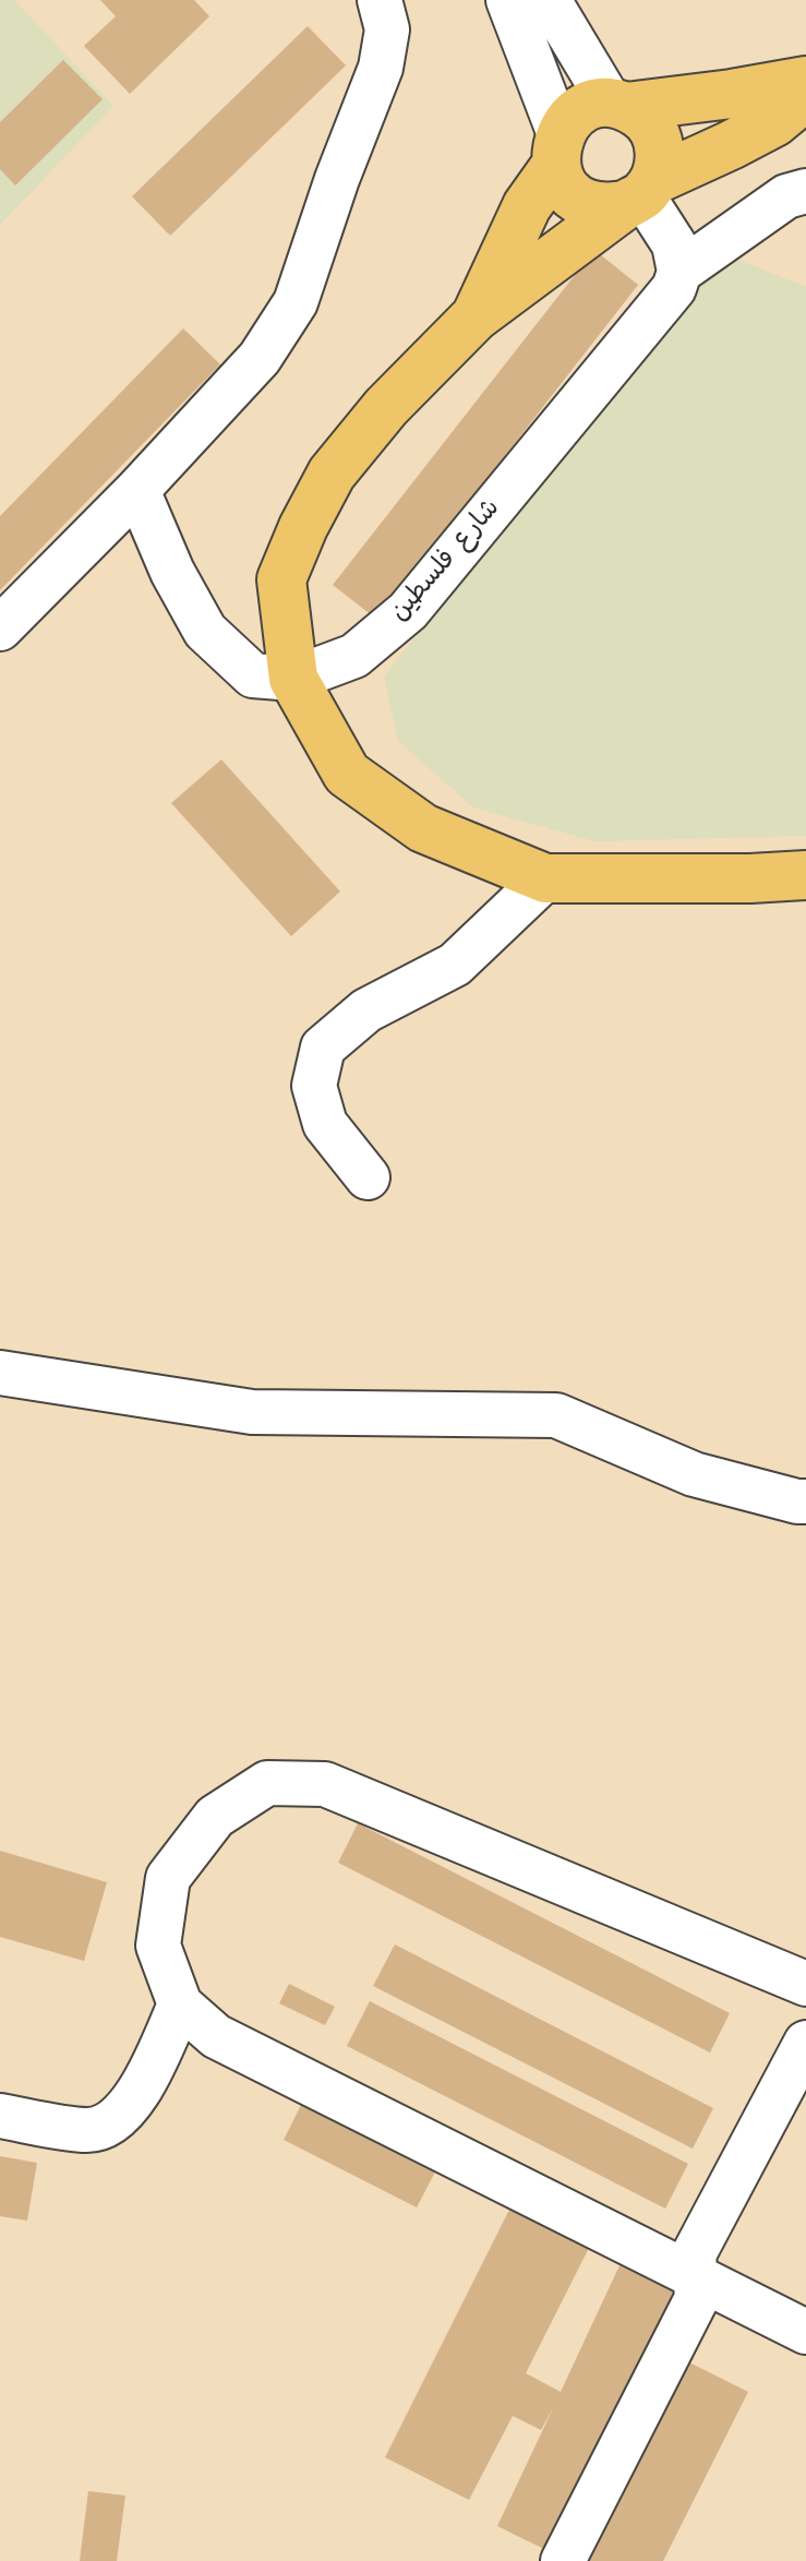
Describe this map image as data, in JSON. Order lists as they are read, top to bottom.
{
  "streets": {
    "street": ["شارع فلسطين"]
  }
}
